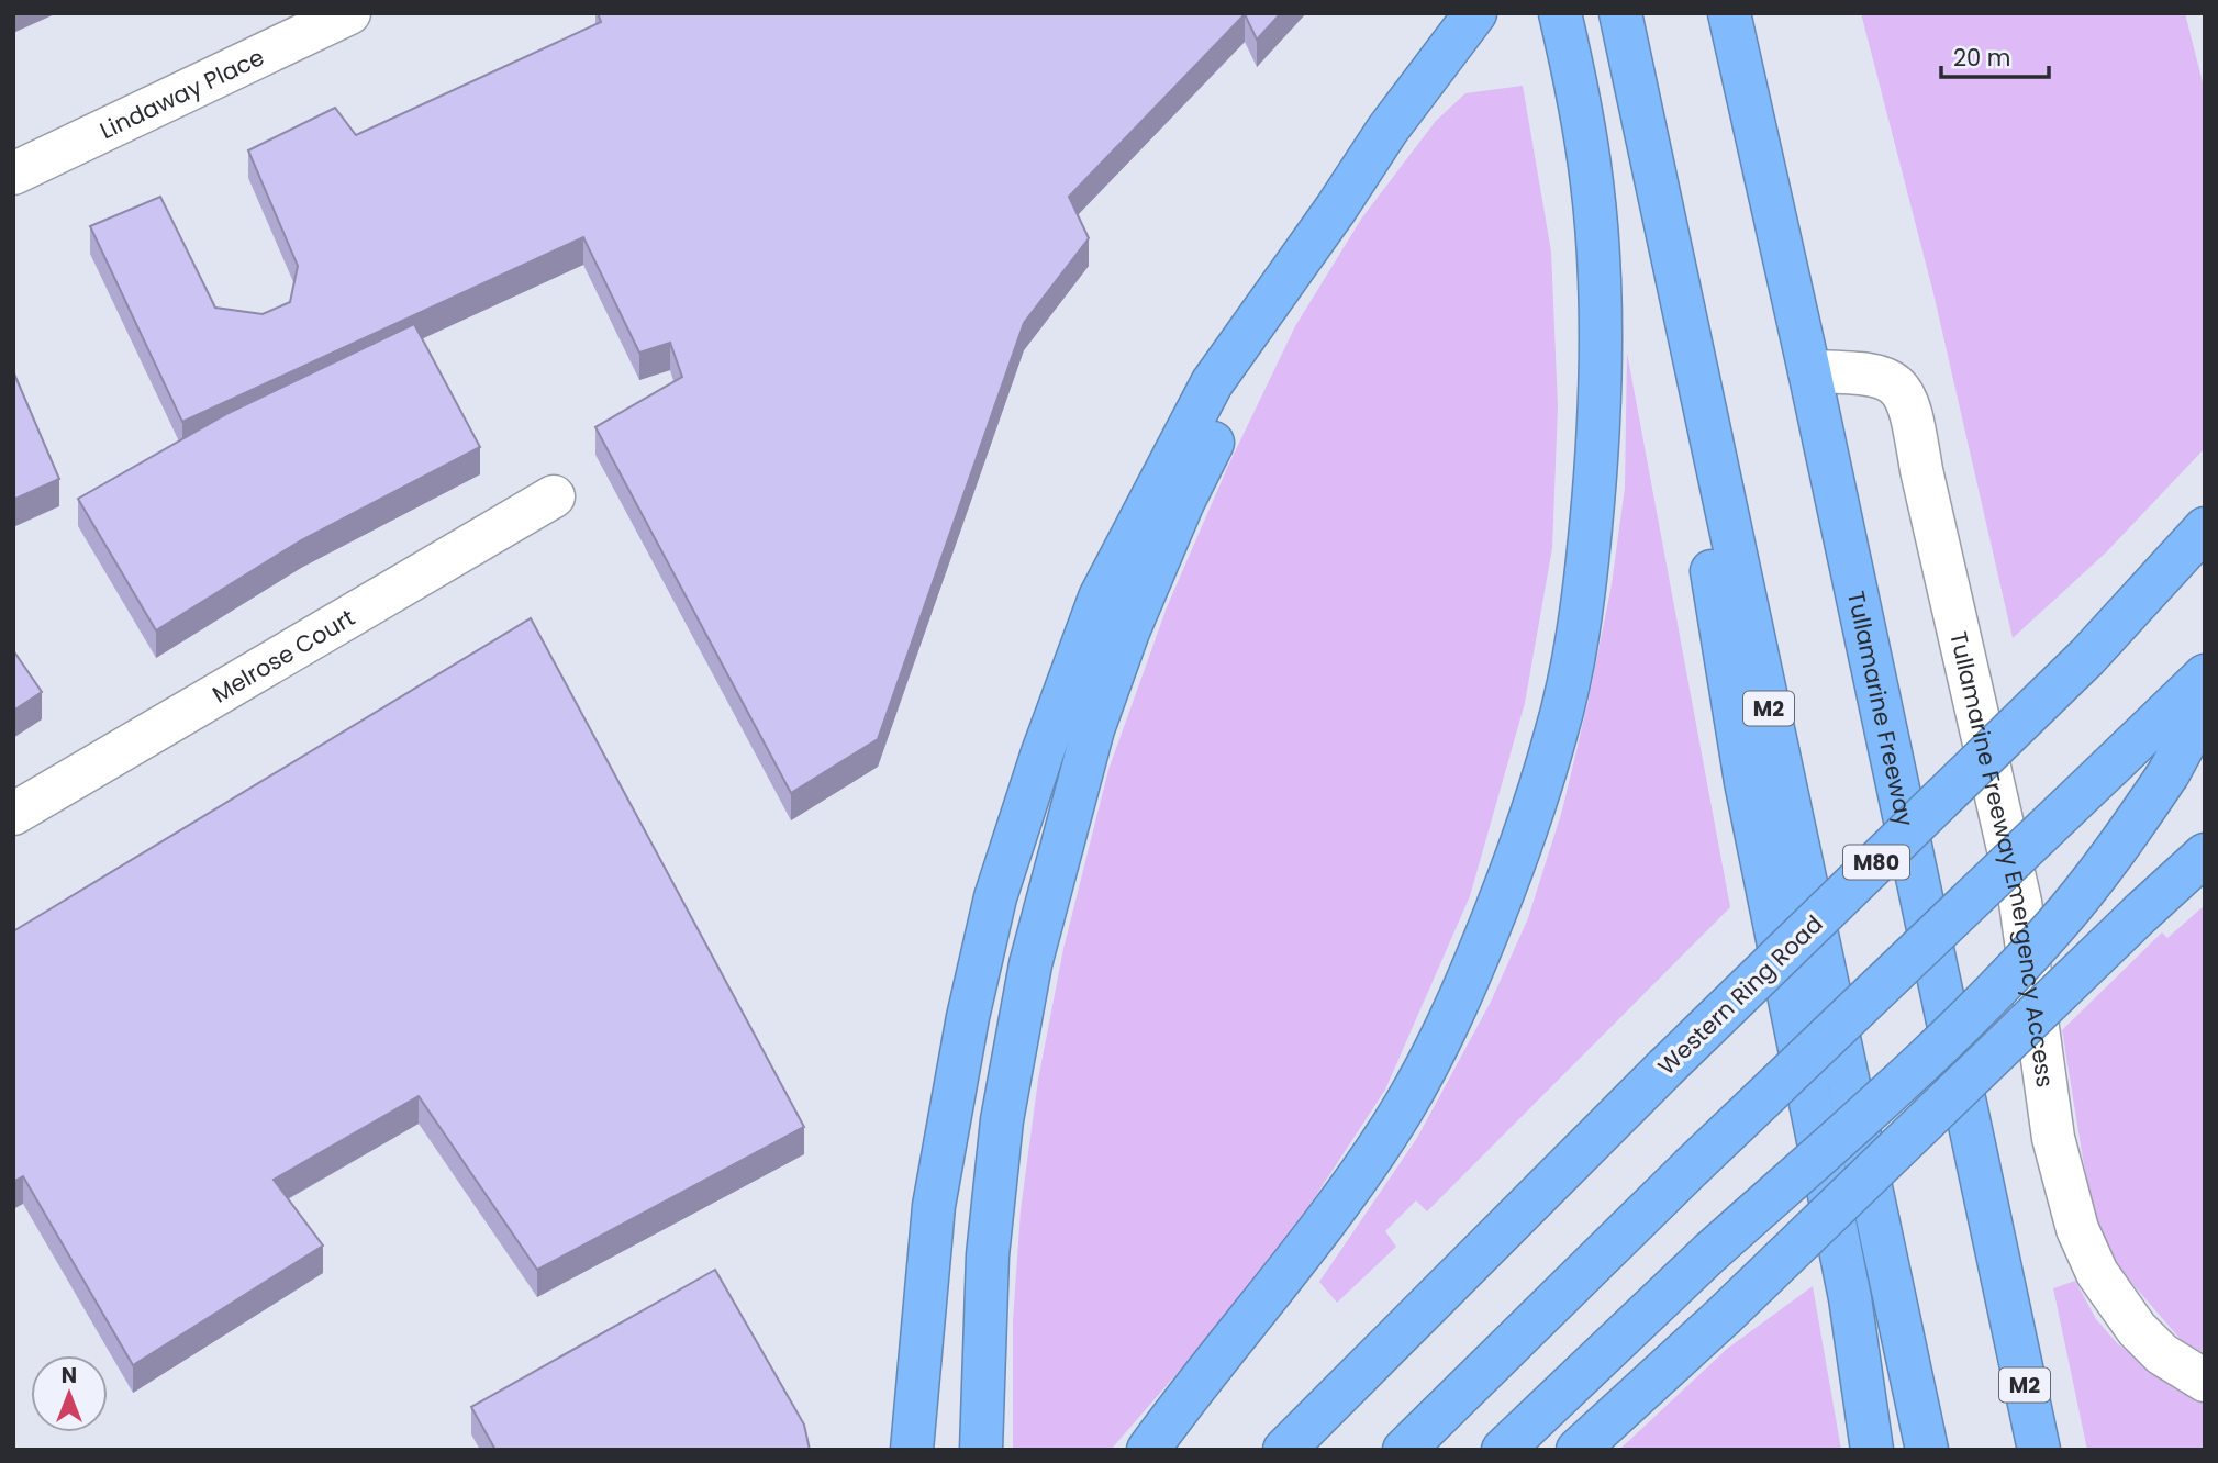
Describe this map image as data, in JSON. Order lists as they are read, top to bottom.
{
  "streets": {
    "highway": [
      "M2",
      "Tullamarine Freeway",
      "M80",
      "Western Ring Road"
    ],
    "street": ["Lindaway Place", "Melrose Court", "Tullamarine Freeway Emergency Access"]
  },
  "crossings": [
    ["Tullamarine Freeway", "Tullamarine Freeway Emergency Access"]
  ],
  "scale_bar": "20 m",
  "north": "top"
}
